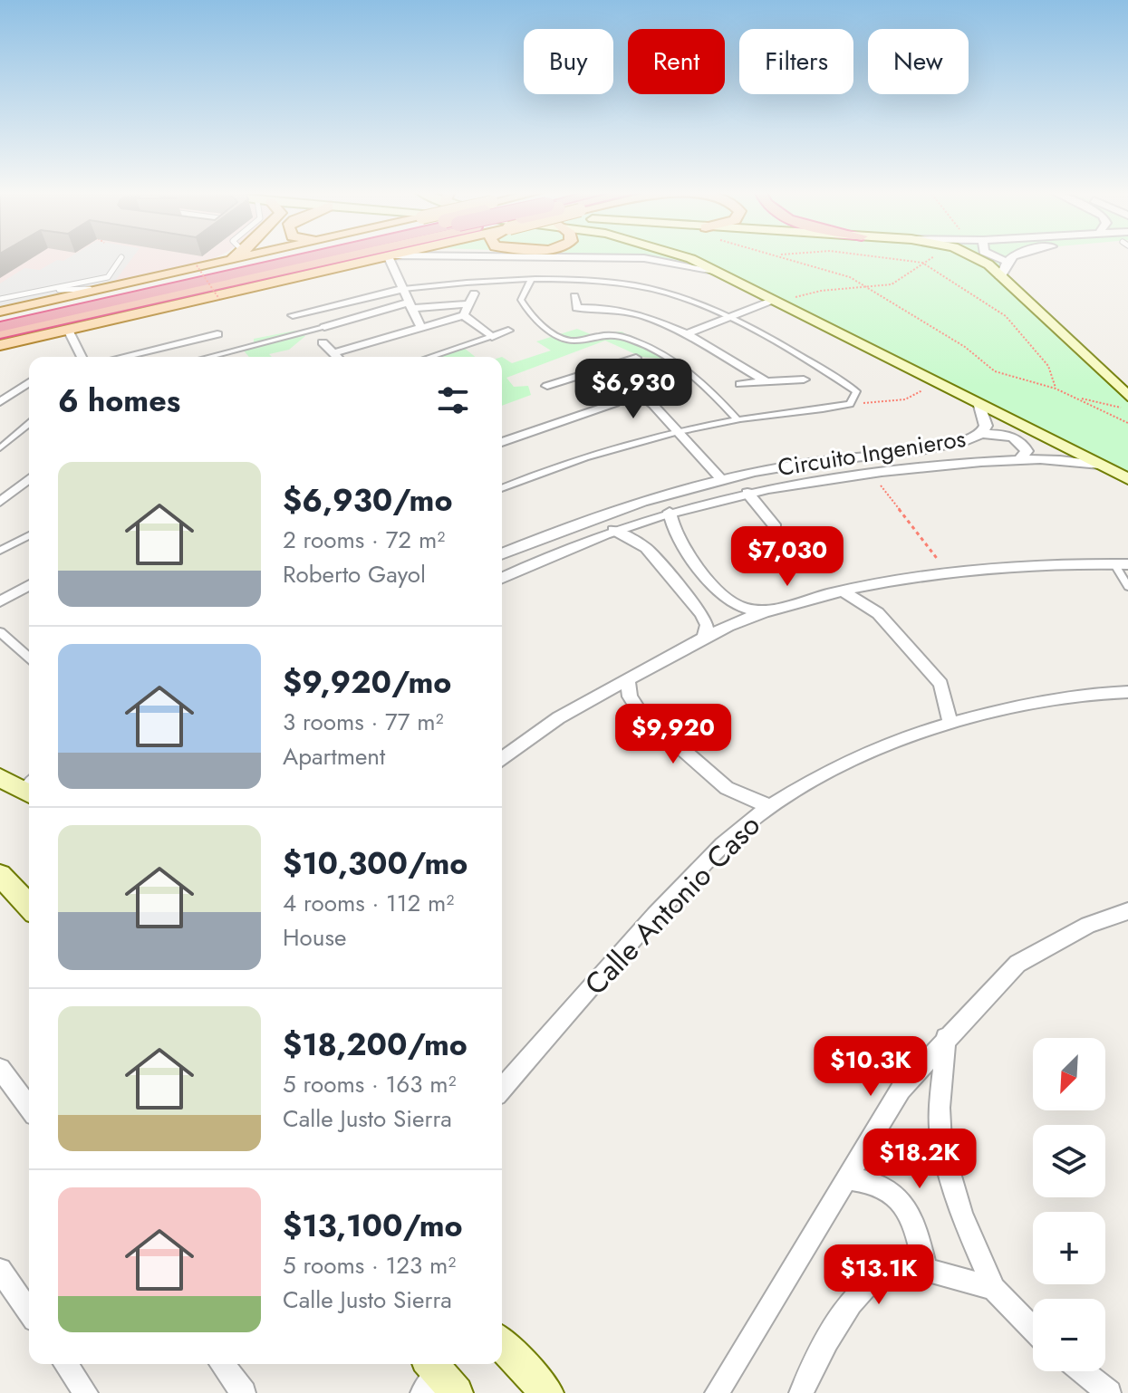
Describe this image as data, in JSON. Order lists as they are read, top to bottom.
{
  "streets": {
    "main road": ["Circuito Ingenieros"],
    "street": ["Calle Antonio Caso"]
  },
  "north": "bottom left",
  "page": {
    "chip": [
      "Buy",
      "Rent",
      "Filters",
      "New"
    ],
    "heading": "6 homes",
    "price": [
      "$6,930",
      "$7,030",
      "$9,920",
      "$10.3K",
      "$18.2K",
      "$13.1K"
    ],
    "list": [
      {
        "name": "$6,930/mo",
        "note": "2 rooms · 72 m² · Roberto Gayol"
      },
      {
        "name": "$9,920/mo",
        "note": "3 rooms · 77 m² · Apartment"
      },
      {
        "name": "$10,300/mo",
        "note": "4 rooms · 112 m² · House"
      },
      {
        "name": "$18,200/mo",
        "note": "5 rooms · 163 m² · Calle Justo Sierra"
      },
      {
        "name": "$13,100/mo",
        "note": "5 rooms · 123 m² · Calle Justo Sierra"
      }
    ],
    "map_buttons": ["+", "−"]
  }
}
